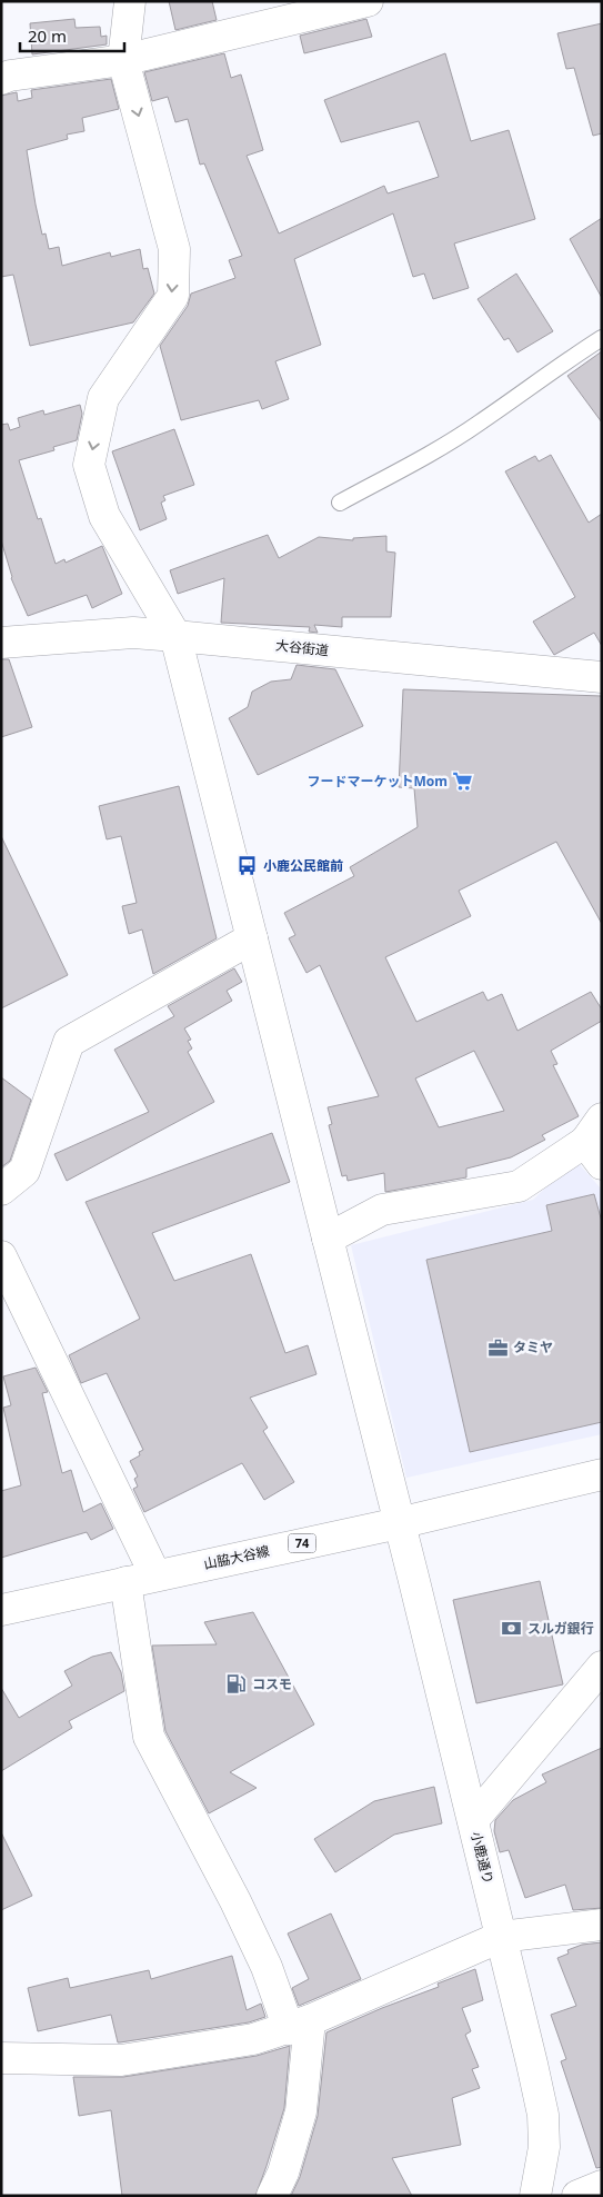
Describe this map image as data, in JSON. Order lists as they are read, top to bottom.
{
  "streets": {
    "street": [
      "大谷街道",
      "74",
      "山脇大谷線",
      "小鹿通り"
    ]
  },
  "crossings": [
    ["大谷街道", "小鹿通り"],
    ["山脇大谷線", "小鹿通り"]
  ],
  "places": {
    "supermarket": ["フードマーケットMom"],
    "bus stop": ["小鹿公民館前"],
    "office": ["タミヤ"],
    "bank": ["スルガ銀行"],
    "fuel station": ["コスモ"]
  },
  "scale_bar": "20 m"
}
